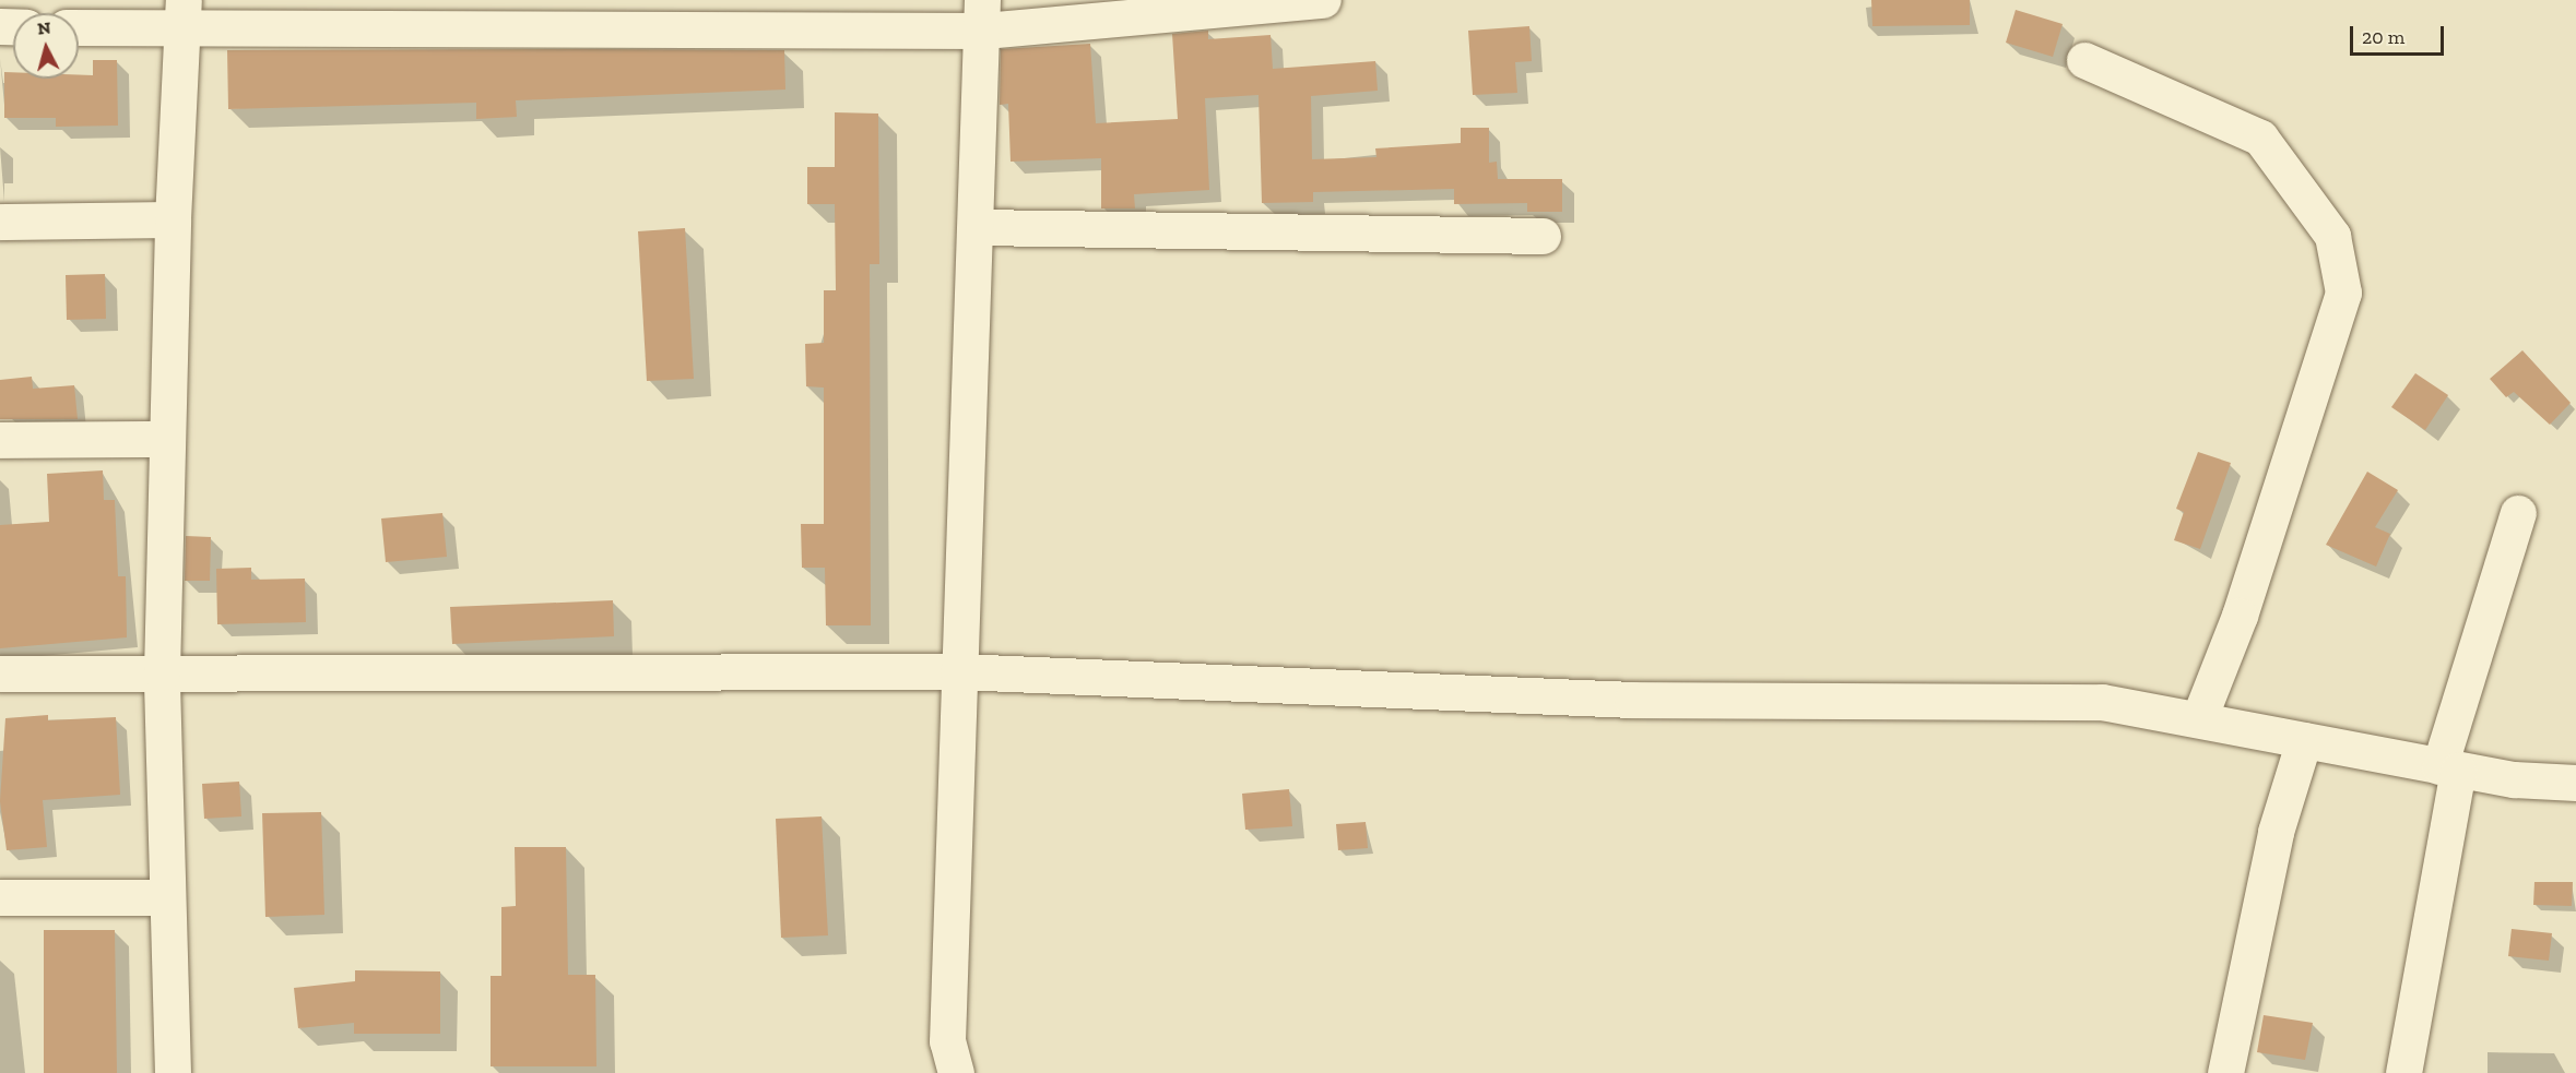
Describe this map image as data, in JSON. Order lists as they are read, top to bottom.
{
  "scale_bar": "20 m",
  "north": "top"
}
